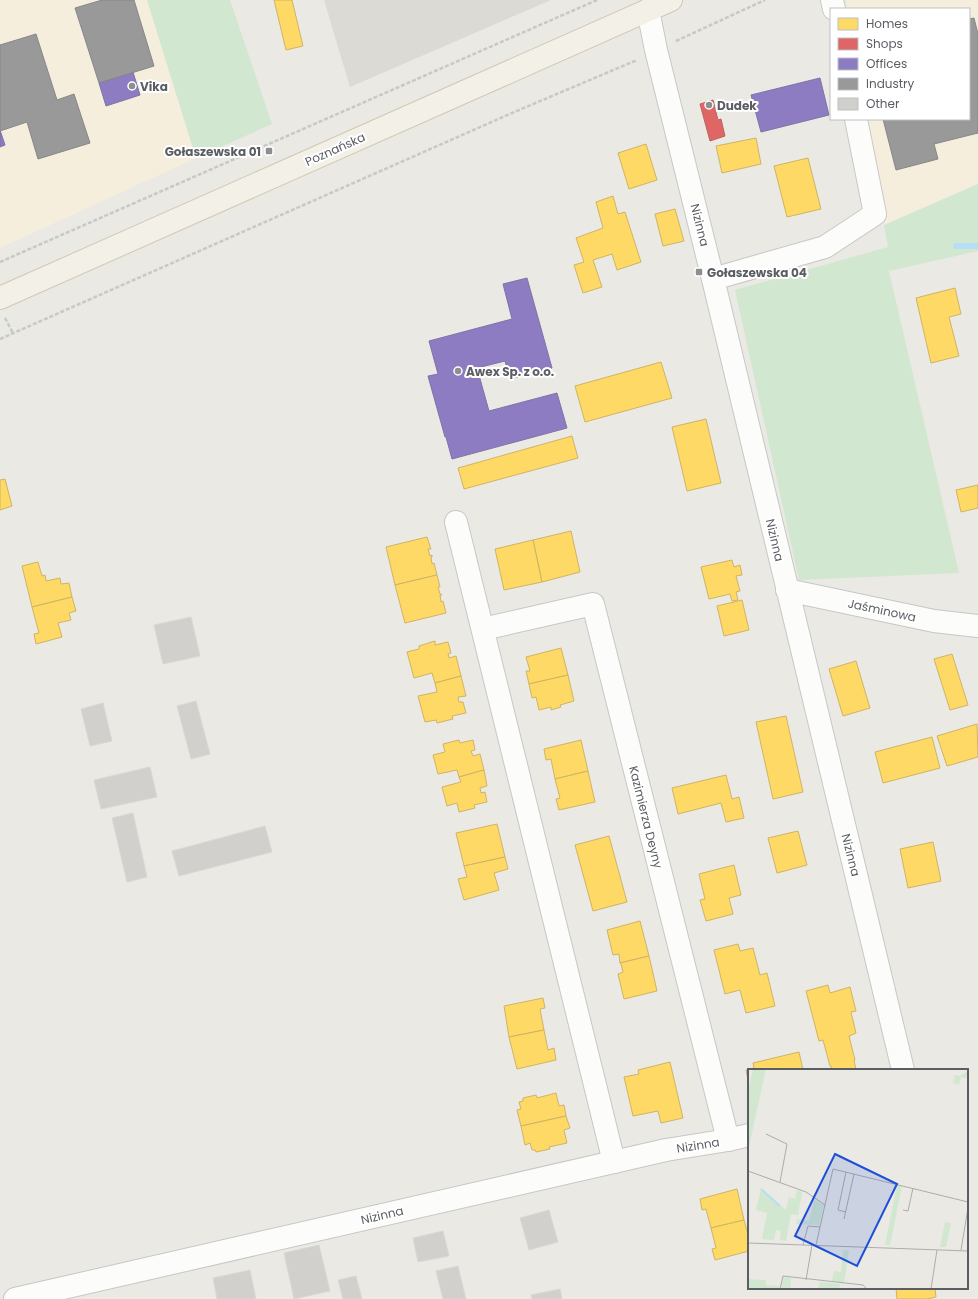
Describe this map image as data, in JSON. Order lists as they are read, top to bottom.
{
  "streets": {
    "main road": ["Poznańska"],
    "street": ["Nizinna", "Jaśminowa", "Kazimierza Deyny"]
  },
  "crossings": [
    ["Poznańska", "Nizinna"],
    ["Nizinna", "Jaśminowa"],
    ["Nizinna", "Kazimierza Deyny"]
  ],
  "places": {
    "other": ["Vika", "Dudek", "Awex Sp. z o.o."],
    "transit": ["Gołaszewska 01", "Gołaszewska 04"]
  },
  "legend": [
    "Homes",
    "Shops",
    "Offices",
    "Industry",
    "Other"
  ]
}
